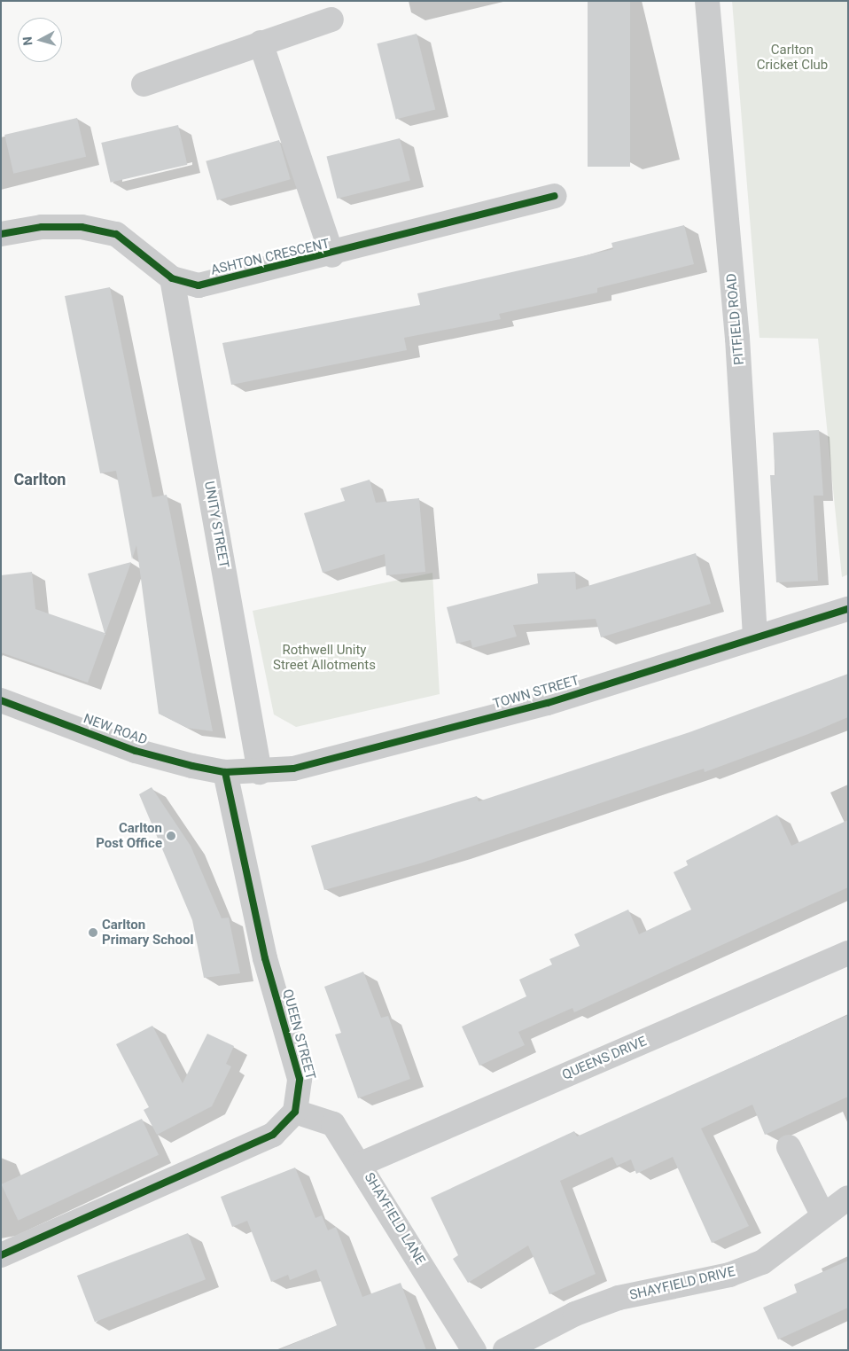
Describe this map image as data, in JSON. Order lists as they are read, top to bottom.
{
  "streets": {
    "street": [
      "ASHTON CRESCENT",
      "PITFIELD ROAD",
      "UNITY STREET",
      "TOWN STREET",
      "NEW ROAD",
      "QUEEN STREET",
      "QUEENS DRIVE",
      "SHAYFIELD LANE",
      "SHAYFIELD DRIVE"
    ]
  },
  "crossings": [
    ["ASHTON CRESCENT", "UNITY STREET"],
    ["PITFIELD ROAD", "TOWN STREET"],
    ["UNITY STREET", "TOWN STREET"],
    ["TOWN STREET", "NEW ROAD"],
    ["TOWN STREET", "QUEEN STREET"],
    ["NEW ROAD", "QUEEN STREET"],
    ["QUEEN STREET", "SHAYFIELD LANE"],
    ["QUEENS DRIVE", "SHAYFIELD LANE"]
  ],
  "districts": ["Carlton"],
  "parks": ["Carlton Cricket Club", "Rothwell Unity Street Allotments"],
  "places": ["Carlton Post Office", "Carlton Primary School"],
  "north": "left"
}
